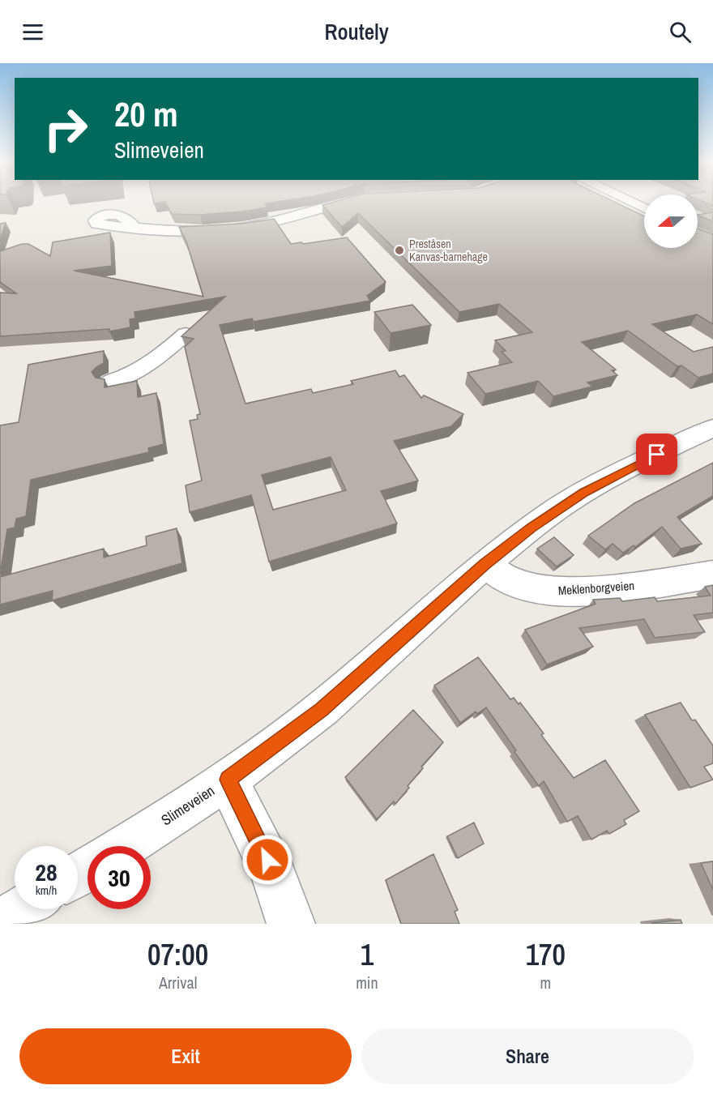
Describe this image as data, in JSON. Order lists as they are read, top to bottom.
{
  "streets": {
    "street": ["Meklenborgveien", "Slimeveien"]
  },
  "crossings": [
    ["Meklenborgveien", "Slimeveien"]
  ],
  "places": ["Preståsen Kanvas-barnehage"],
  "north": "left",
  "page": {
    "header": "Routely",
    "turn": ["20 m", "Slimeveien"],
    "speed": "28 km/h",
    "limit": "30",
    "eta": [
      "07:00",
      "Arrival",
      "1",
      "min",
      "170",
      "m"
    ],
    "buttons": ["Exit", "Share"]
  }
}
